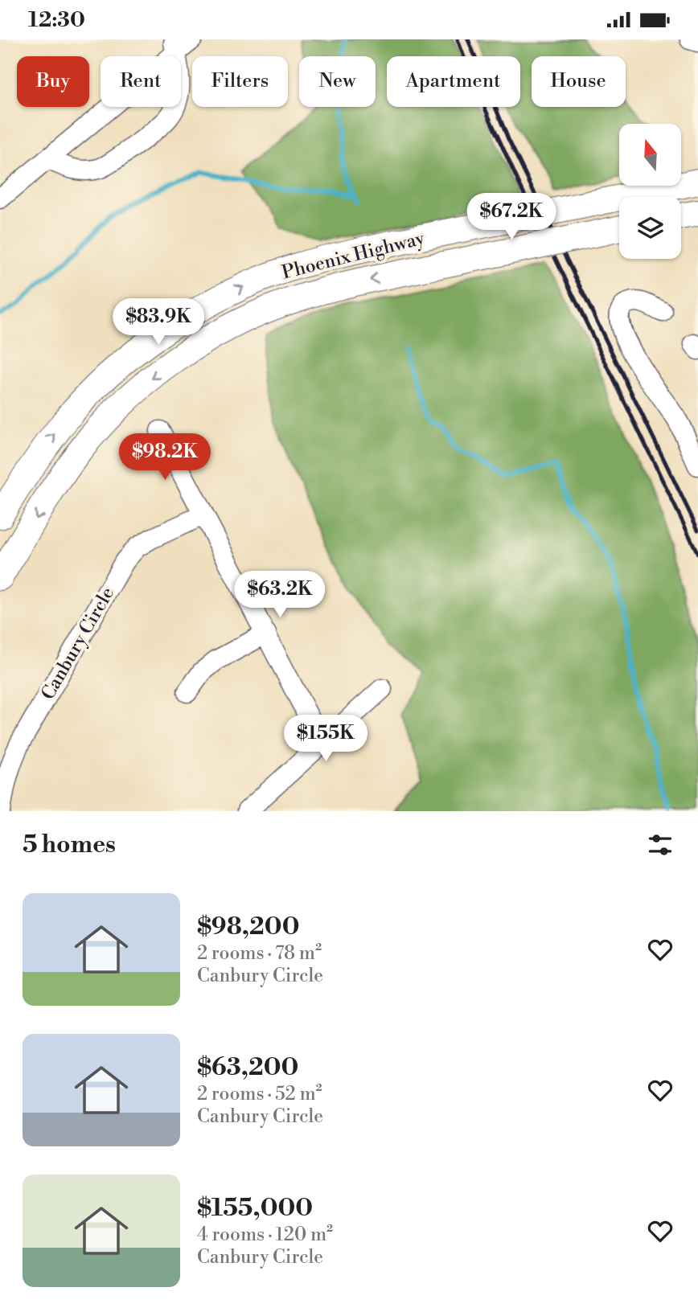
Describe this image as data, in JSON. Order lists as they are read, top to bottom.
{
  "streets": {
    "main road": ["Phoenix Highway"],
    "street": ["Canbury Circle"]
  },
  "north": "top",
  "page": {
    "status": "12:30",
    "chip": [
      "Buy",
      "Rent",
      "Filters",
      "New",
      "Apartment",
      "House"
    ],
    "price": [
      "$67.2K",
      "$83.9K",
      "$98.2K",
      "$63.2K",
      "$155K"
    ],
    "heading": "5 homes",
    "list": [
      {
        "name": "$98,200",
        "note": "2 rooms · 78 m² · Canbury Circle"
      },
      {
        "name": "$63,200",
        "note": "2 rooms · 52 m² · Canbury Circle"
      },
      {
        "name": "$155,000",
        "note": "4 rooms · 120 m² · Canbury Circle"
      }
    ]
  }
}
